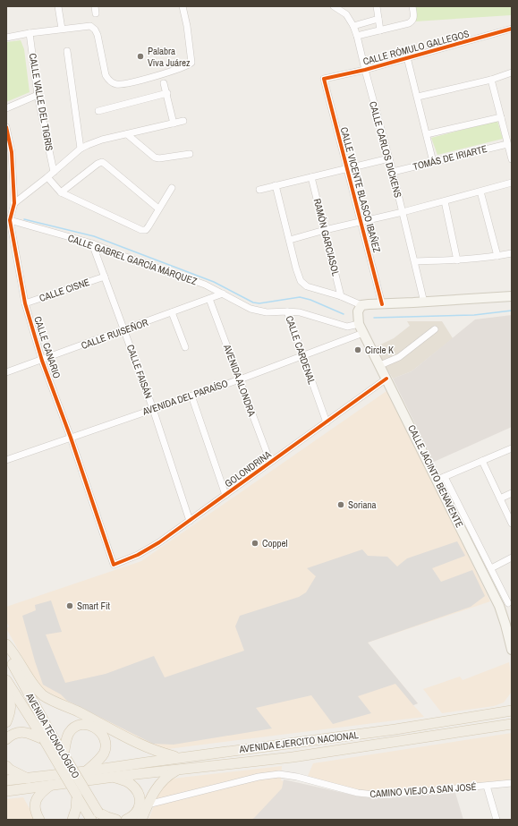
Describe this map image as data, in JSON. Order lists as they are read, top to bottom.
{
  "streets": {
    "main road": ["AVENIDA TECNOLÓGICO", "AVENIDA EJERCITO NACIONAL"],
    "street": [
      "CALLE RÓMULO GALLEGOS",
      "CALLE VALLE DEL TIGRIS",
      "CALLE CARLOS DICKENS",
      "TOMÁS DE IRIARTE",
      "CALLE VICENTE BLASCO IBAÑEZ",
      "RAMÓN GARCIASOL",
      "CALLE GABREL GARCÍA MÁRQUEZ",
      "CALLE CISNE",
      "CALLE RUISEÑOR",
      "CALLE CANARIO",
      "CALLE CARDENAL",
      "CALLE FAISÁN",
      "AVENIDA ALONDRA",
      "AVENIDA DEL PARAÍSO",
      "GOLONDRINA",
      "CALLE JACINTO BENAVENTE",
      "CAMINO VIEJO A SAN JOSÉ"
    ]
  },
  "crossings": [
    ["CALLE RÓMULO GALLEGOS", "CALLE CARLOS DICKENS"],
    ["CALLE RÓMULO GALLEGOS", "CALLE VICENTE BLASCO IBAÑEZ"],
    ["CALLE CARLOS DICKENS", "TOMÁS DE IRIARTE"],
    ["CALLE GABREL GARCÍA MÁRQUEZ", "CALLE RUISEÑOR"],
    ["CALLE GABREL GARCÍA MÁRQUEZ", "CALLE CANARIO"],
    ["CALLE GABREL GARCÍA MÁRQUEZ", "CALLE CARDENAL"],
    ["CALLE GABREL GARCÍA MÁRQUEZ", "CALLE FAISÁN"],
    ["CALLE CISNE", "CALLE CANARIO"],
    ["CALLE CISNE", "CALLE FAISÁN"],
    ["CALLE RUISEÑOR", "CALLE CANARIO"],
    ["CALLE RUISEÑOR", "CALLE FAISÁN"],
    ["CALLE RUISEÑOR", "AVENIDA ALONDRA"],
    ["CALLE CANARIO", "AVENIDA DEL PARAÍSO"],
    ["CALLE CANARIO", "GOLONDRINA"],
    ["CALLE CARDENAL", "AVENIDA DEL PARAÍSO"],
    ["CALLE CARDENAL", "GOLONDRINA"],
    ["CALLE FAISÁN", "AVENIDA DEL PARAÍSO"],
    ["CALLE FAISÁN", "GOLONDRINA"],
    ["AVENIDA ALONDRA", "AVENIDA DEL PARAÍSO"],
    ["AVENIDA ALONDRA", "GOLONDRINA"],
    ["AVENIDA DEL PARAÍSO", "CALLE JACINTO BENAVENTE"],
    ["GOLONDRINA", "CALLE JACINTO BENAVENTE"]
  ],
  "places": [
    "Palabra Viva Juárez",
    "Circle K",
    "Soriana",
    "Coppel",
    "Smart Fit"
  ]
}
